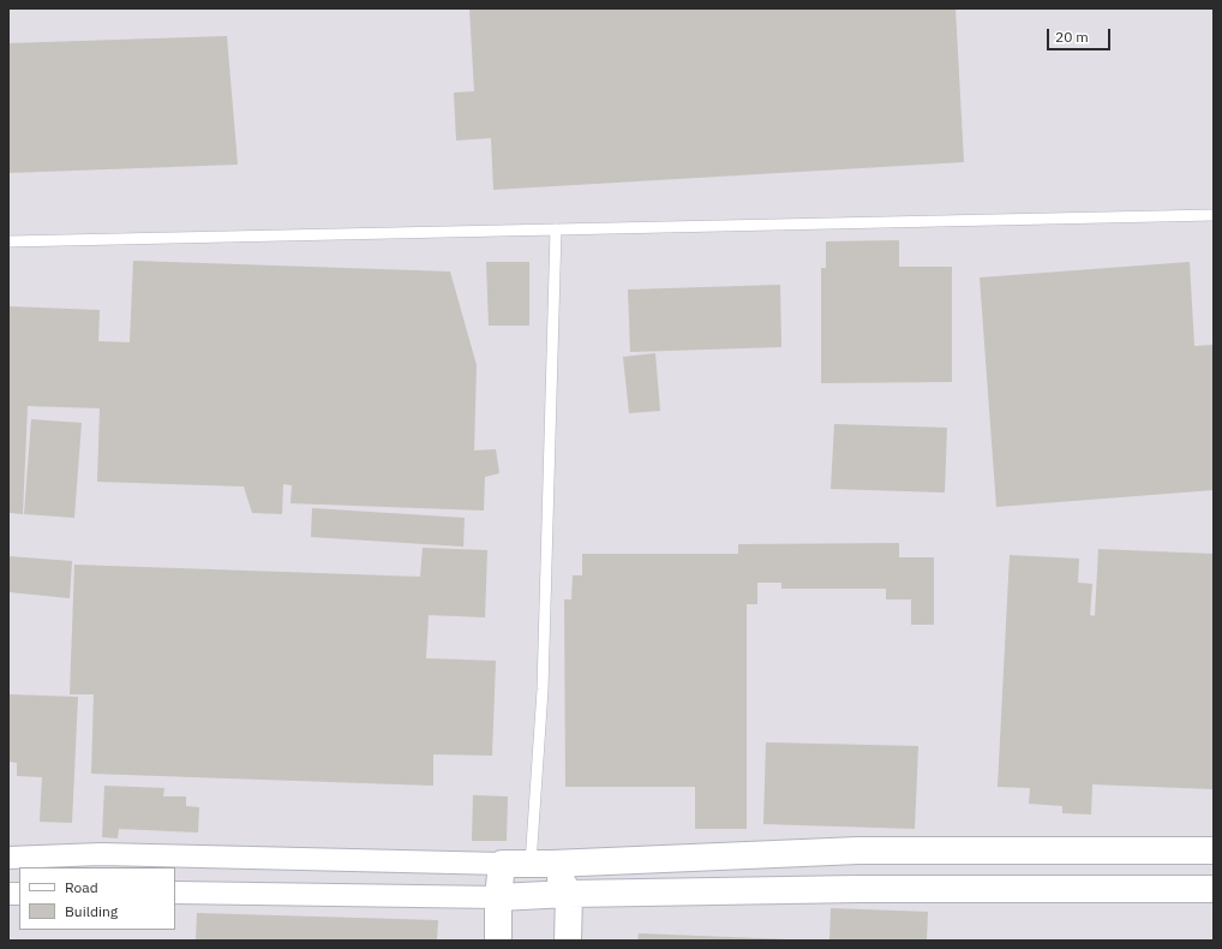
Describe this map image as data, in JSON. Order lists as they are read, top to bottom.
{
  "legend": ["Road", "Building"],
  "scale_bar": "20 m"
}
